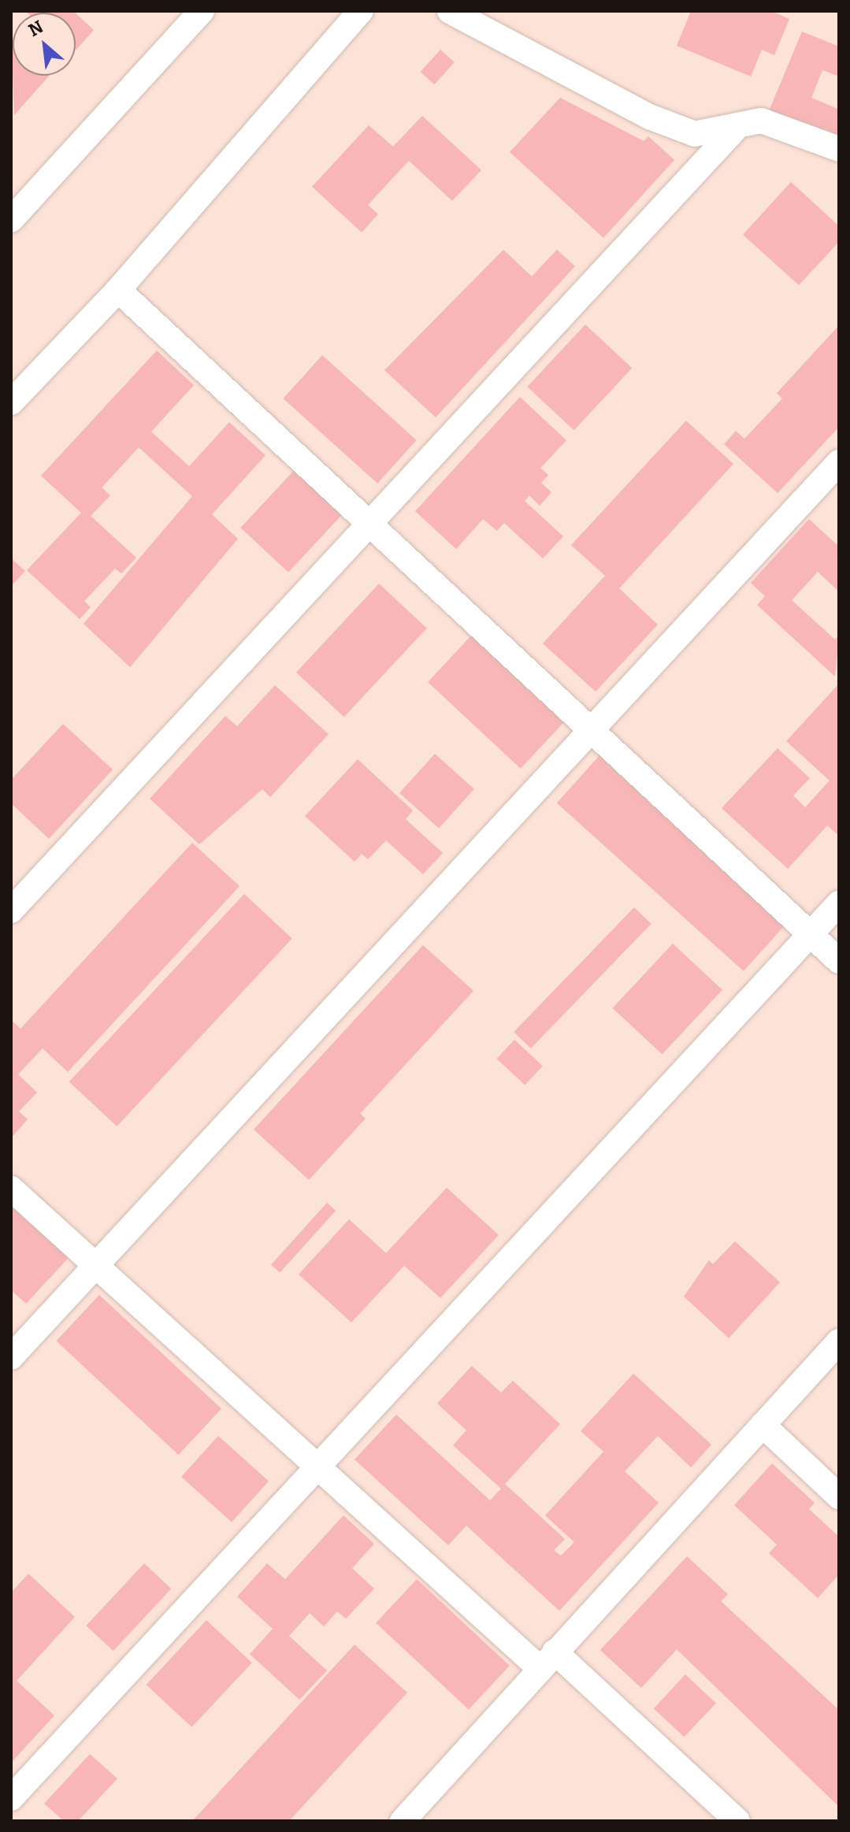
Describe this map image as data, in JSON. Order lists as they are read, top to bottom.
{
  "north": "top left"
}
